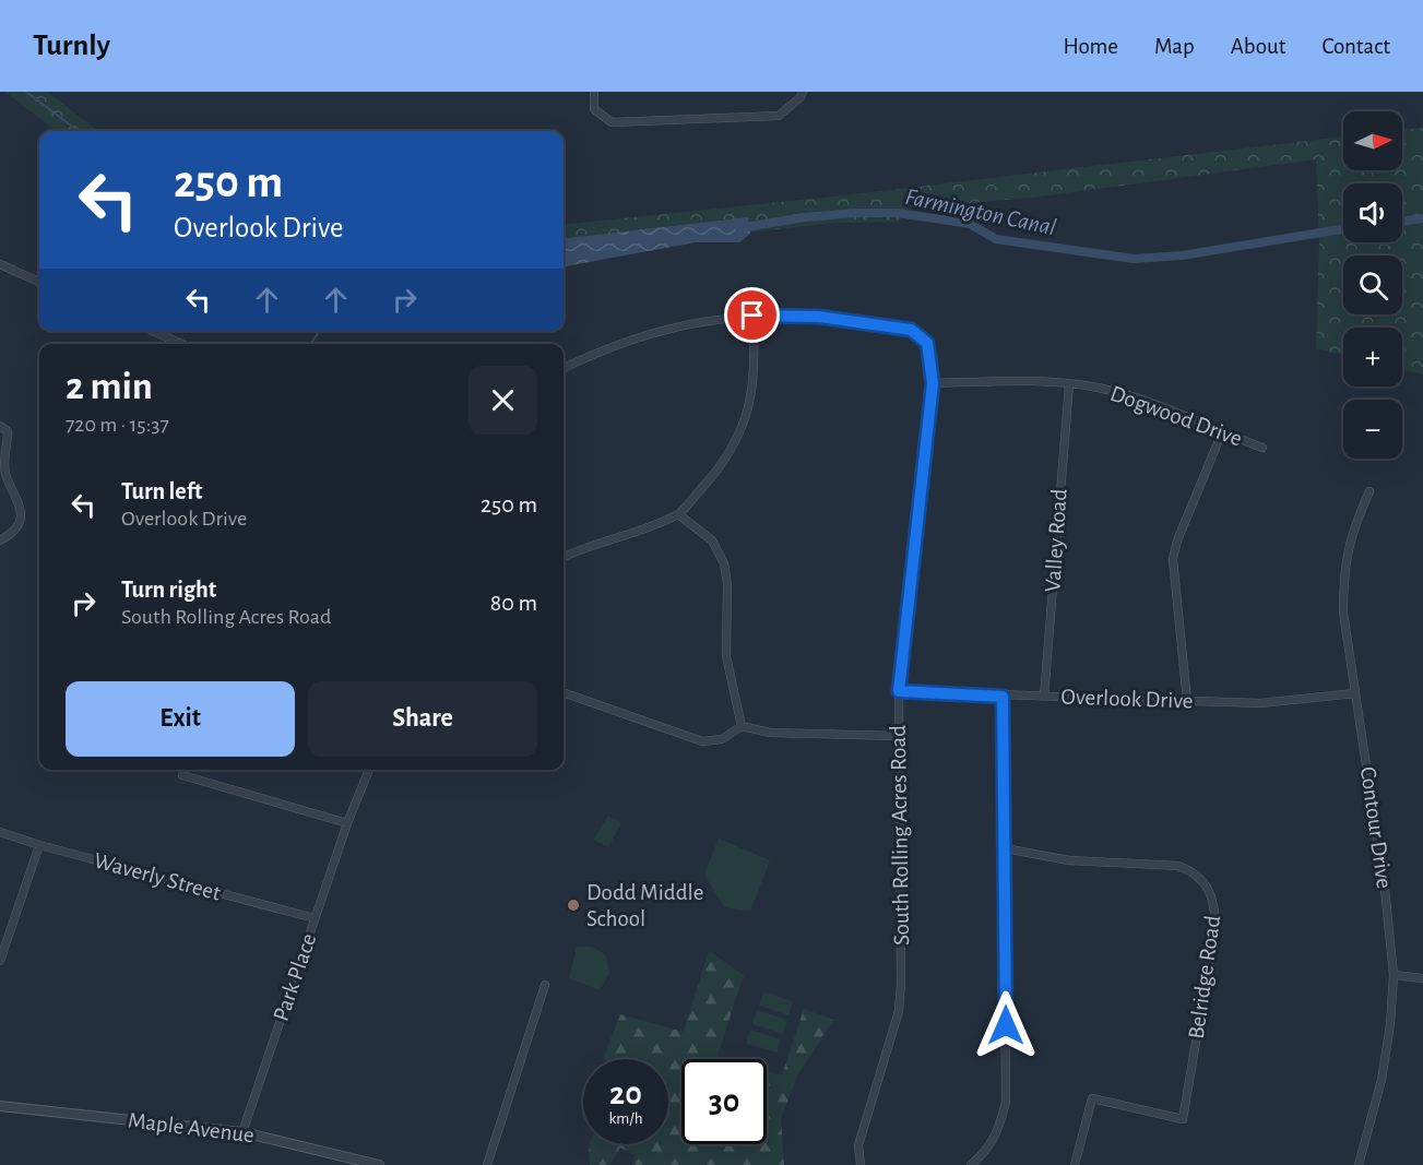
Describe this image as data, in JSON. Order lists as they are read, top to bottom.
{
  "streets": {
    "street": [
      "Dogwood Drive",
      "Valley Road",
      "Overlook Drive",
      "Contour Drive",
      "South Rolling Acres Road",
      "Waverly Street",
      "Park Place",
      "Belridge Road",
      "Maple Avenue"
    ]
  },
  "crossings": [
    ["Dogwood Drive", "Valley Road"],
    ["Dogwood Drive", "South Rolling Acres Road"],
    ["Valley Road", "Overlook Drive"],
    ["Overlook Drive", "Contour Drive"],
    ["Overlook Drive", "South Rolling Acres Road"],
    ["Waverly Street", "Park Place"],
    ["Park Place", "Maple Avenue"]
  ],
  "water": ["Farmington Canal"],
  "places": ["Dodd Middle School"],
  "north": "right",
  "page": {
    "header": "Turnly",
    "nav": [
      "Home",
      "Map",
      "About",
      "Contact"
    ],
    "map_buttons": ["+", "−"],
    "turn": ["250 m", "Overlook Drive"],
    "heading": ["2 min", "720 m · 15:37"],
    "list": [
      {
        "name": "Turn left",
        "note": "Overlook Drive",
        "value": "250 m"
      },
      {
        "name": "Turn right",
        "note": "South Rolling Acres Road",
        "value": "80 m"
      }
    ],
    "buttons": ["Exit", "Share"],
    "speed": "20 km/h",
    "limit": "30"
  }
}
